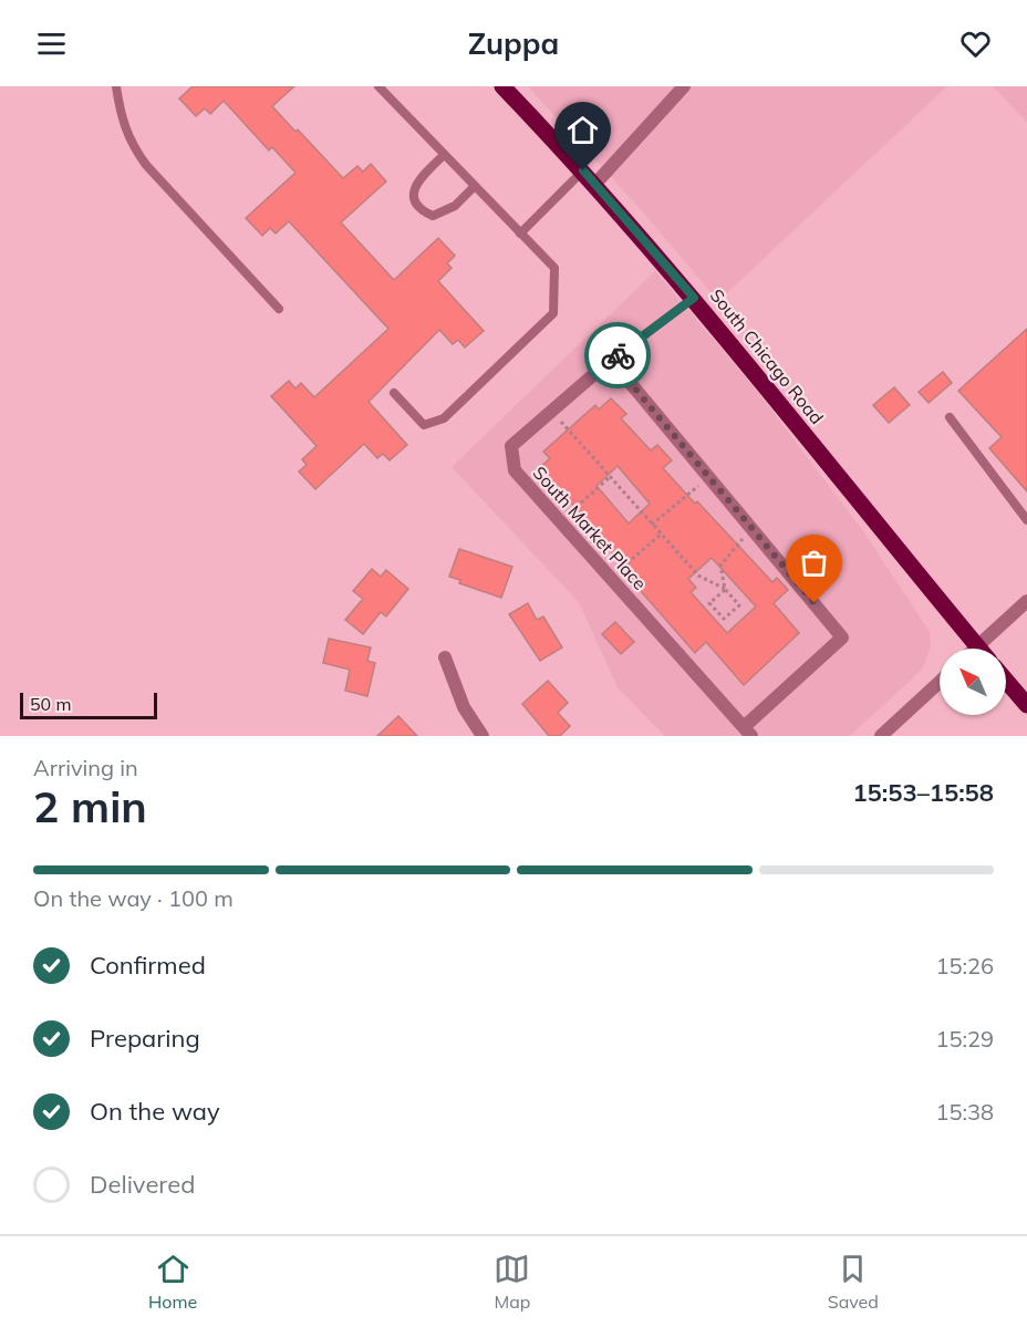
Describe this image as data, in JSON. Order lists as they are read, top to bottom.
{
  "streets": {
    "main road": ["South Chicago Road"],
    "street": ["South Market Place"]
  },
  "crossings": [
    ["South Chicago Road", "South Market Place"]
  ],
  "scale_bar": "50 m",
  "north": "top left",
  "page": {
    "header": "Zuppa",
    "scale": "50 m",
    "heading": ["2 min", "Arriving in", "15:53–15:58"],
    "bar": "On the way · 100 m",
    "list": [
      ["Confirmed", "15:26"],
      ["Preparing", "15:29"],
      ["On the way", "15:38"],
      "Delivered"
    ],
    "tabs": ["Home", "Map", "Saved"]
  }
}
